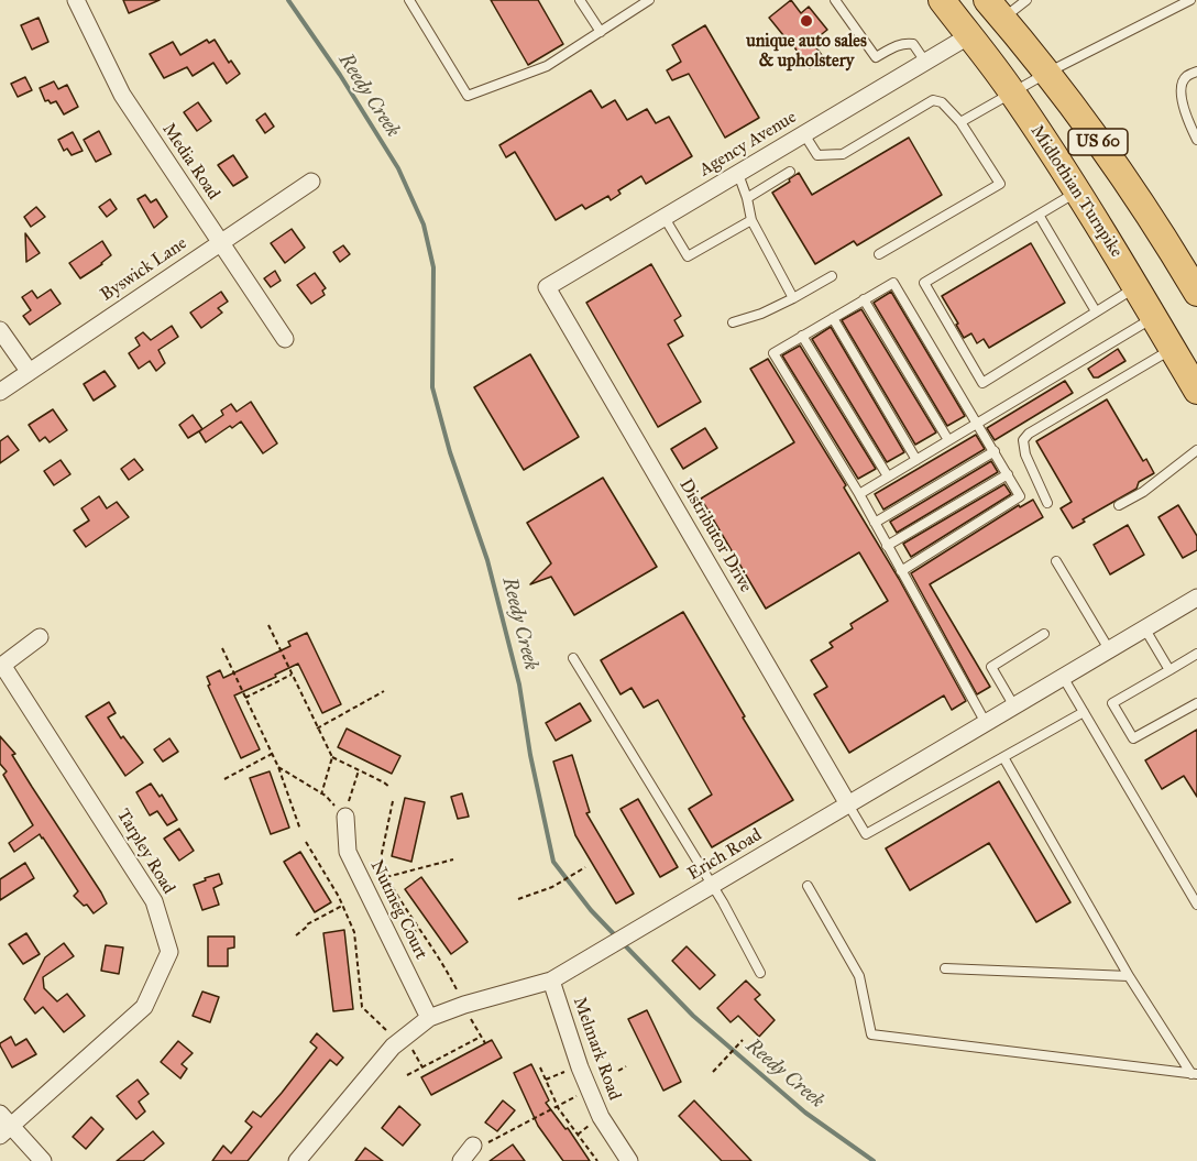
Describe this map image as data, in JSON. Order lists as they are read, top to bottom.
{
  "streets": {
    "main road": ["US 60", "Midlothian Turnpike"],
    "street": [
      "Agency Avenue",
      "Media Road",
      "Byswick Lane",
      "Distributor Drive",
      "Tarpley Road",
      "Erich Road",
      "Nutmeg Court",
      "Melmark Road"
    ]
  },
  "crossings": [
    ["Agency Avenue", "Midlothian Turnpike"],
    ["Agency Avenue", "Distributor Drive"],
    ["Media Road", "Byswick Lane"],
    ["Distributor Drive", "Erich Road"],
    ["Erich Road", "Nutmeg Court"],
    ["Erich Road", "Melmark Road"]
  ],
  "water": ["Reedy Creek"],
  "places": ["unique auto sales & upholstery"]
}
